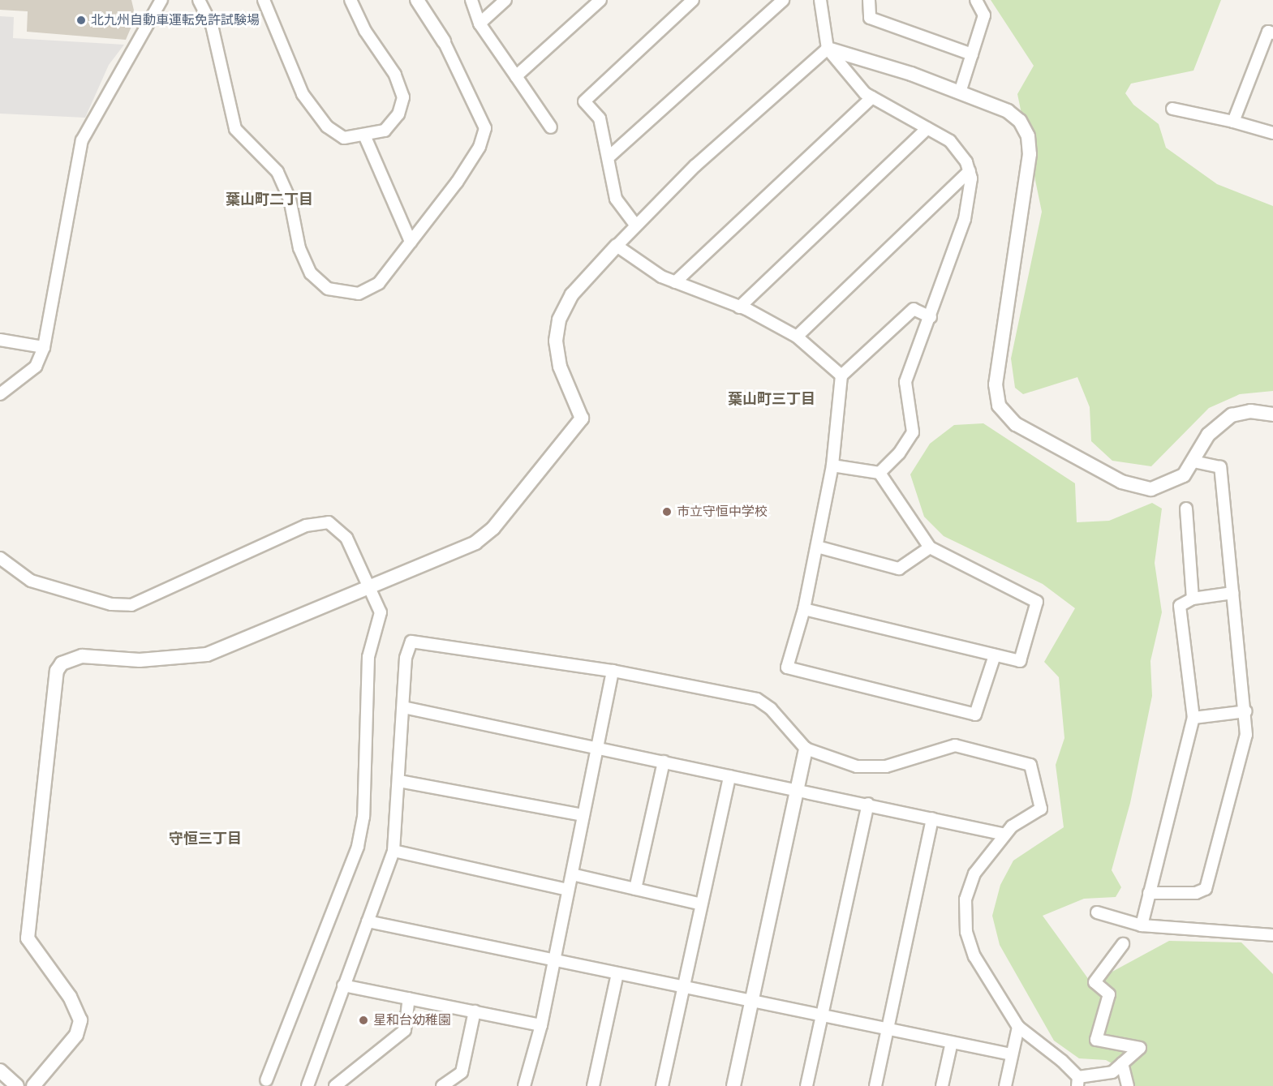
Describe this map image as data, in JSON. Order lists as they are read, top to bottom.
{
  "districts": ["葉山町二丁目", "葉山町三丁目", "守恒三丁目"],
  "places": ["北九州自動車運転免許試験場", "市立守恒中学校", "星和台幼稚園"]
}
